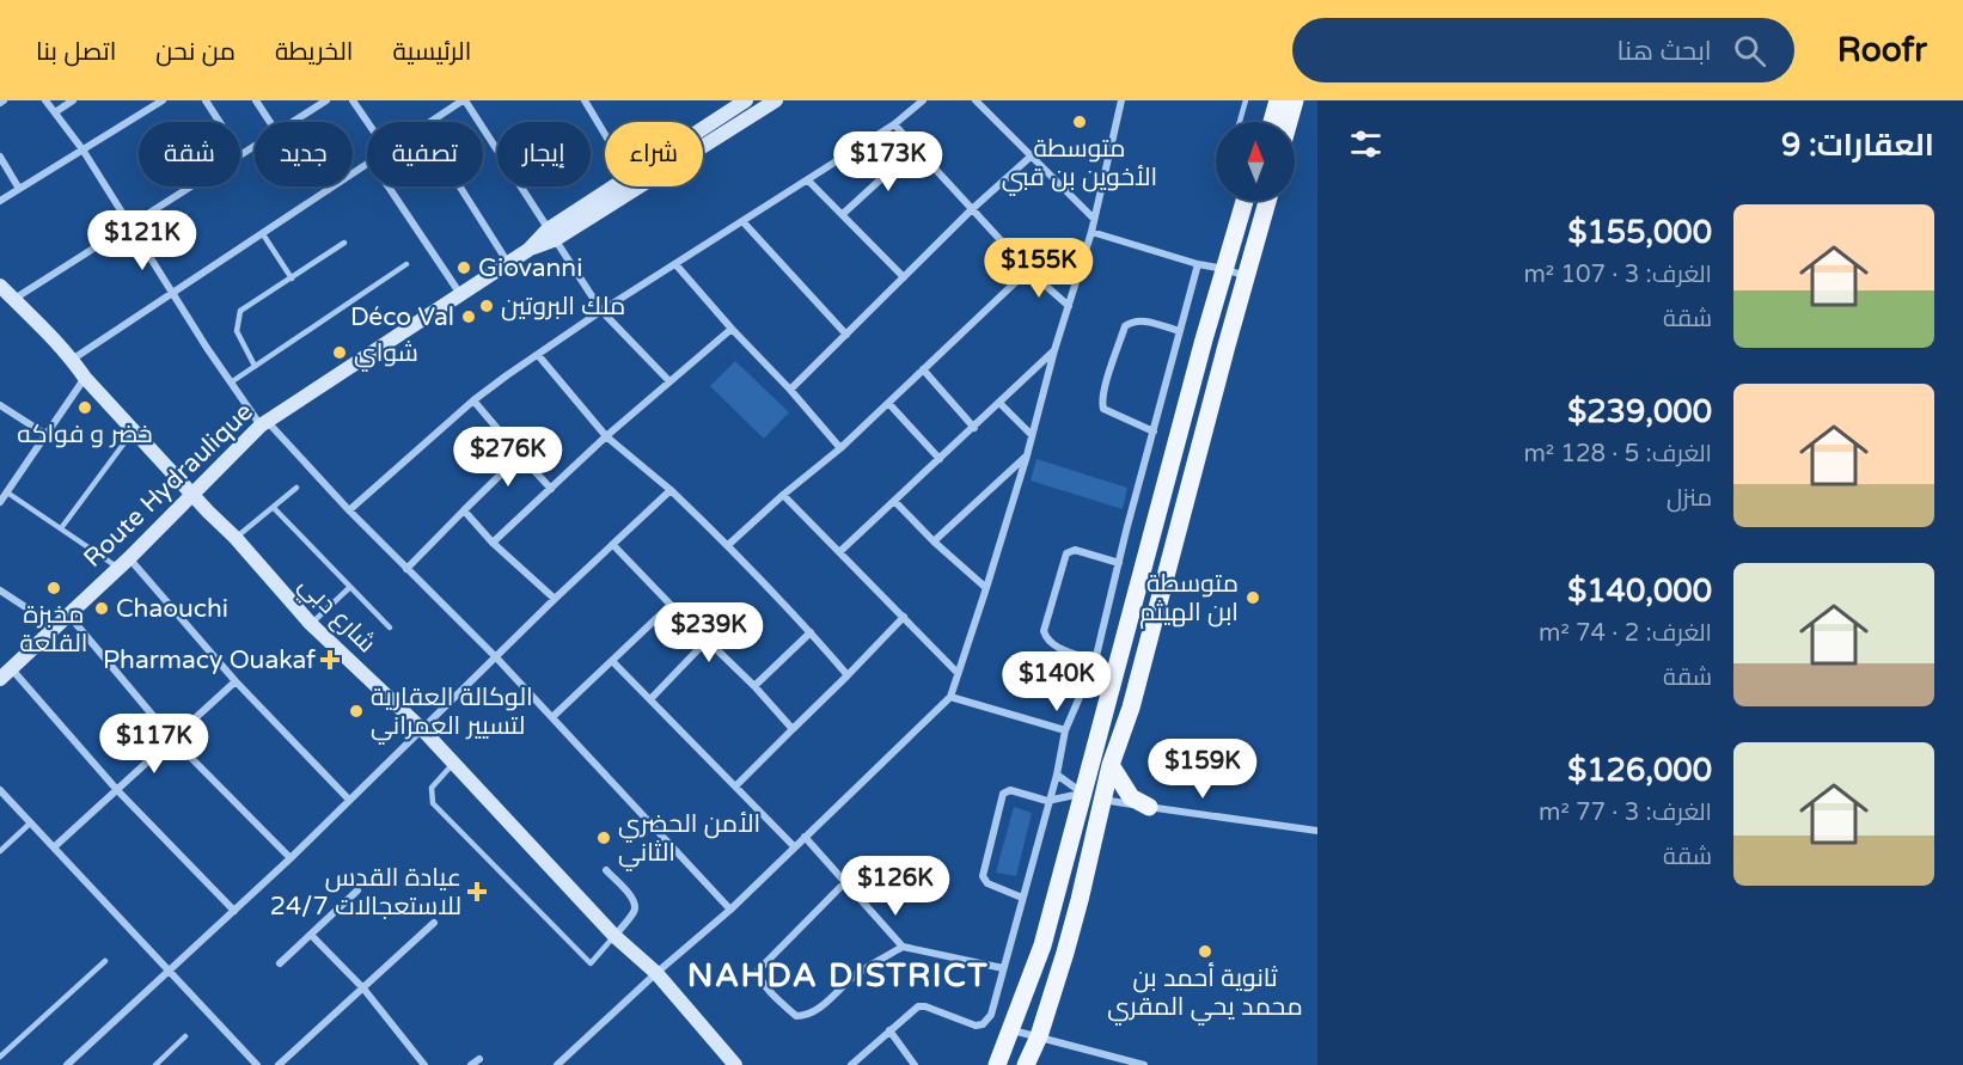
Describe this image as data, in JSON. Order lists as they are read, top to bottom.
{
  "streets": {
    "main road": ["Route Hydraulique", "شارع دبي"]
  },
  "crossings": [
    ["Route Hydraulique", "شارع دبي"]
  ],
  "districts": ["NAHDA DISTRICT"],
  "places": {
    "other": [
      "متوسطة الأخوين بن قبي",
      "Giovanni",
      "ملك البروتين",
      "Déco Val",
      "شواي",
      "خضر و فواكه",
      "مخبزة القلعة",
      "متوسطة ابن الهيثم",
      "Chaouchi",
      "الوكالة العقارية لتسيير العمراني",
      "الأمن الحضري الثاني",
      "ثانوية أحمد بن محمد يحي المقري"
    ],
    "health": ["Pharmacy Ouakaf", "عيادة القدس للاستعجالات 24/7"]
  },
  "north": "top",
  "page": {
    "header": "Roofr",
    "search": "ابحث هنا",
    "nav": [
      "الرئيسية",
      "الخريطة",
      "من نحن",
      "اتصل بنا"
    ],
    "heading": "العقارات: 9",
    "chip": [
      "شراء",
      "إيجار",
      "تصفية",
      "جديد",
      "شقة"
    ],
    "price": [
      "$173K",
      "$121K",
      "$155K",
      "$276K",
      "$239K",
      "$140K",
      "$117K",
      "$159K",
      "$126K"
    ],
    "list": [
      {
        "name": "$155,000",
        "note": "الغرف: 3 · 107 m² · شقة"
      },
      {
        "name": "$239,000",
        "note": "الغرف: 5 · 128 m² · منزل"
      },
      {
        "name": "$140,000",
        "note": "الغرف: 2 · 74 m² · شقة"
      },
      {
        "name": "$126,000",
        "note": "الغرف: 3 · 77 m² · شقة"
      }
    ]
  }
}
